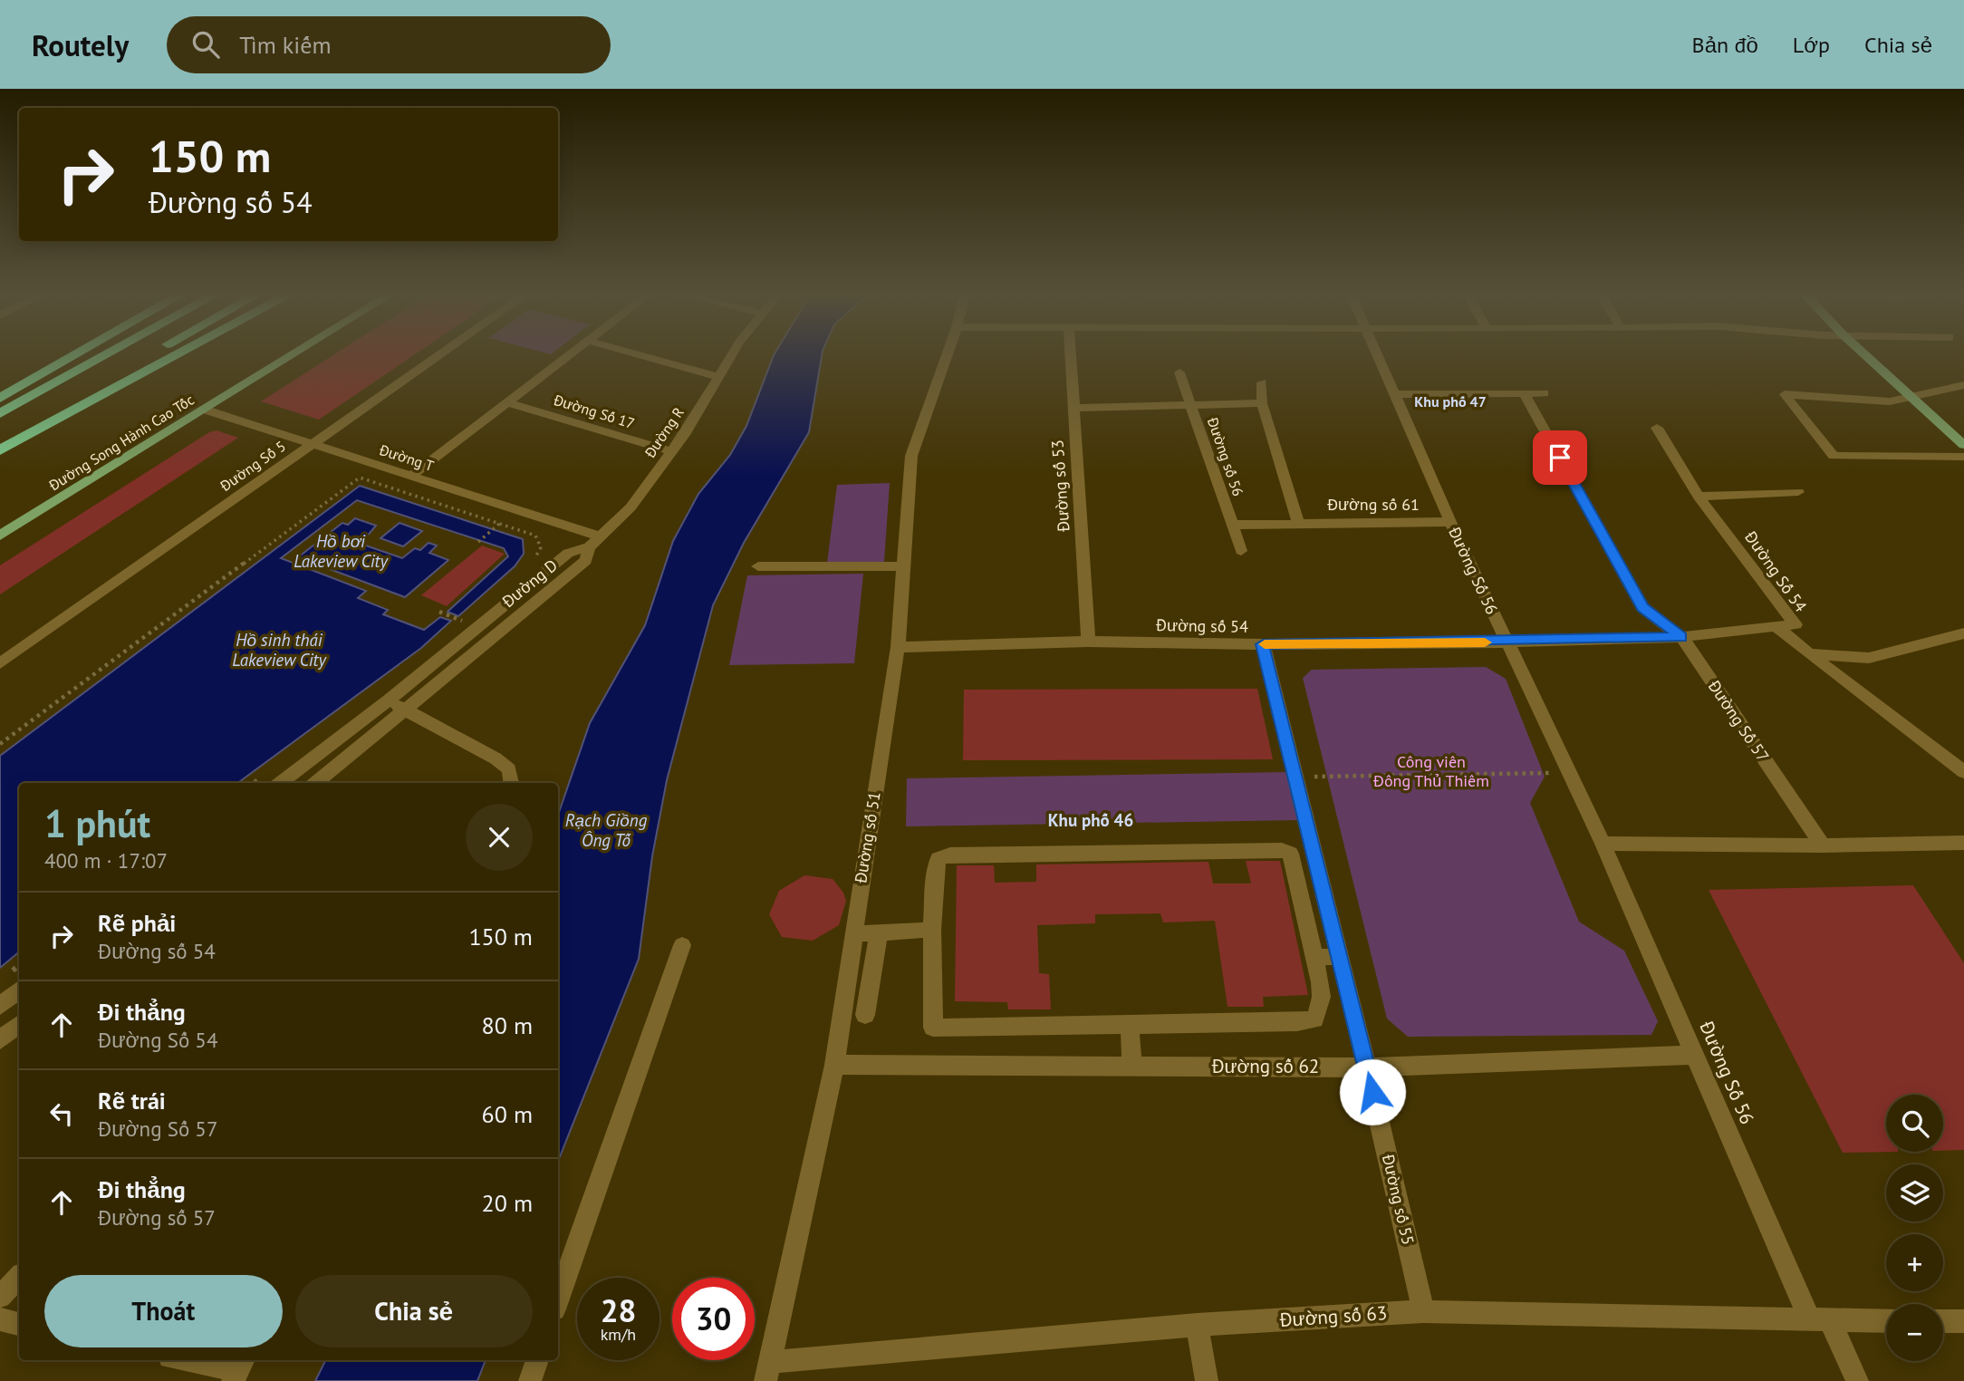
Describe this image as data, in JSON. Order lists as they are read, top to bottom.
{
  "streets": {
    "main road": ["Đường Song Hành Cao Tốc"],
    "street": [
      "Đường Số 17",
      "Đường R",
      "Đường số 56",
      "Đường T",
      "Đường Số 5",
      "Đường số 53",
      "Đường số 61",
      "Đường Số 56",
      "Đường Số 54",
      "Đường D",
      "Đường số 54",
      "Đường Số 57",
      "Đường số 51",
      "Đường số 62",
      "Đường số 55",
      "Đường số 63"
    ]
  },
  "crossings": [
    ["Đường Số 17", "Đường R"],
    ["Đường R", "Đường T"],
    ["Đường R", "Đường D"],
    ["Đường Song Hành Cao Tốc", "Đường T"],
    ["Đường số 56", "Đường số 61"],
    ["Đường T", "Đường Số 5"],
    ["Đường T", "Đường D"],
    ["Đường số 53", "Đường số 54"],
    ["Đường số 61", "Đường Số 56"],
    ["Đường Số 56", "Đường Số 54"],
    ["Đường Số 56", "Đường số 54"],
    ["Đường Số 56", "Đường số 62"],
    ["Đường Số 56", "Đường số 63"],
    ["Đường Số 54", "Đường số 54"],
    ["Đường Số 54", "Đường Số 57"],
    ["Đường số 54", "Đường số 51"],
    ["Đường số 54", "Đường số 55"],
    ["Đường số 51", "Đường số 62"],
    ["Đường số 51", "Đường số 63"],
    ["Đường số 62", "Đường số 55"],
    ["Đường số 55", "Đường số 63"]
  ],
  "districts": ["Khu phố 47", "Khu phố 46"],
  "water": ["Hồ bơi Lakeview City", "Hồ sinh thái Lakeview City", "Rạch Giồng Ông Tố"],
  "parks": ["Công viên Đông Thủ Thiêm"],
  "page": {
    "header": "Routely",
    "search": "Tìm kiếm",
    "nav": ["Bản đồ", "Lớp", "Chia sẻ"],
    "turn": ["150 m", "Đường số 54"],
    "heading": ["1 phút", "400 m · 17:07"],
    "list": [
      {
        "name": "Rẽ phải",
        "note": "Đường số 54",
        "value": "150 m"
      },
      {
        "name": "Đi thẳng",
        "note": "Đường Số 54",
        "value": "80 m"
      },
      {
        "name": "Rẽ trái",
        "note": "Đường Số 57",
        "value": "60 m"
      },
      {
        "name": "Đi thẳng",
        "note": "Đường số 57",
        "value": "20 m"
      }
    ],
    "map_buttons": ["+", "−"],
    "buttons": ["Thoát", "Chia sẻ"],
    "speed": "28 km/h",
    "limit": "30"
  }
}
